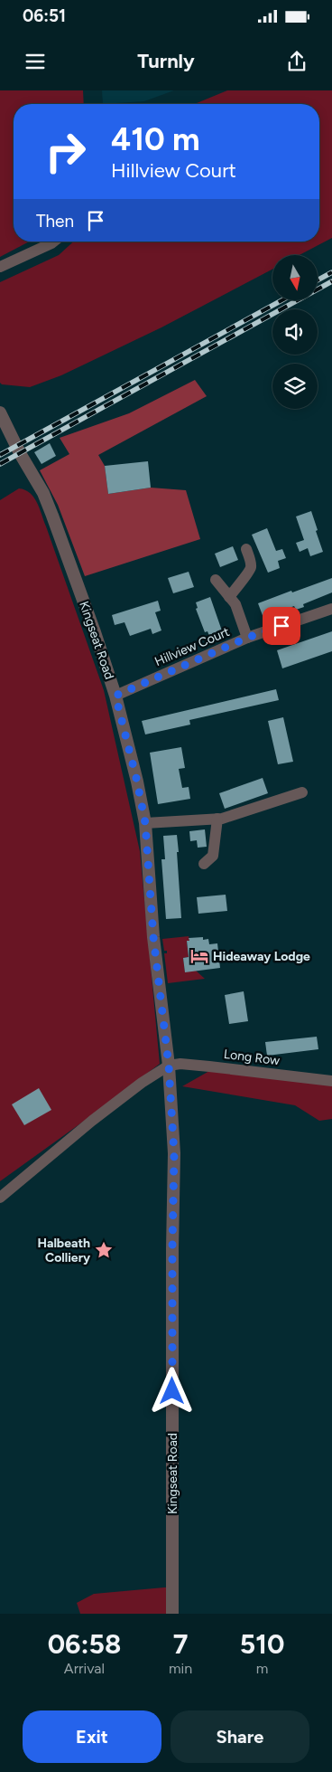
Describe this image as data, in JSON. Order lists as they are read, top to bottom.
{
  "streets": {
    "street": ["Kingseat Road", "Hillview Court", "Long Row"]
  },
  "crossings": [
    ["Kingseat Road", "Hillview Court"],
    ["Kingseat Road", "Long Row"]
  ],
  "places": {
    "hotel": ["Hideaway Lodge"],
    "place": ["Halbeath Colliery"]
  },
  "north": "bottom",
  "page": {
    "status": "06:51",
    "header": "Turnly",
    "turn": ["410 m", "Hillview Court"],
    "then": "Then",
    "eta": [
      "06:58",
      "Arrival",
      "7",
      "min",
      "510",
      "m"
    ],
    "buttons": ["Exit", "Share"]
  }
}
